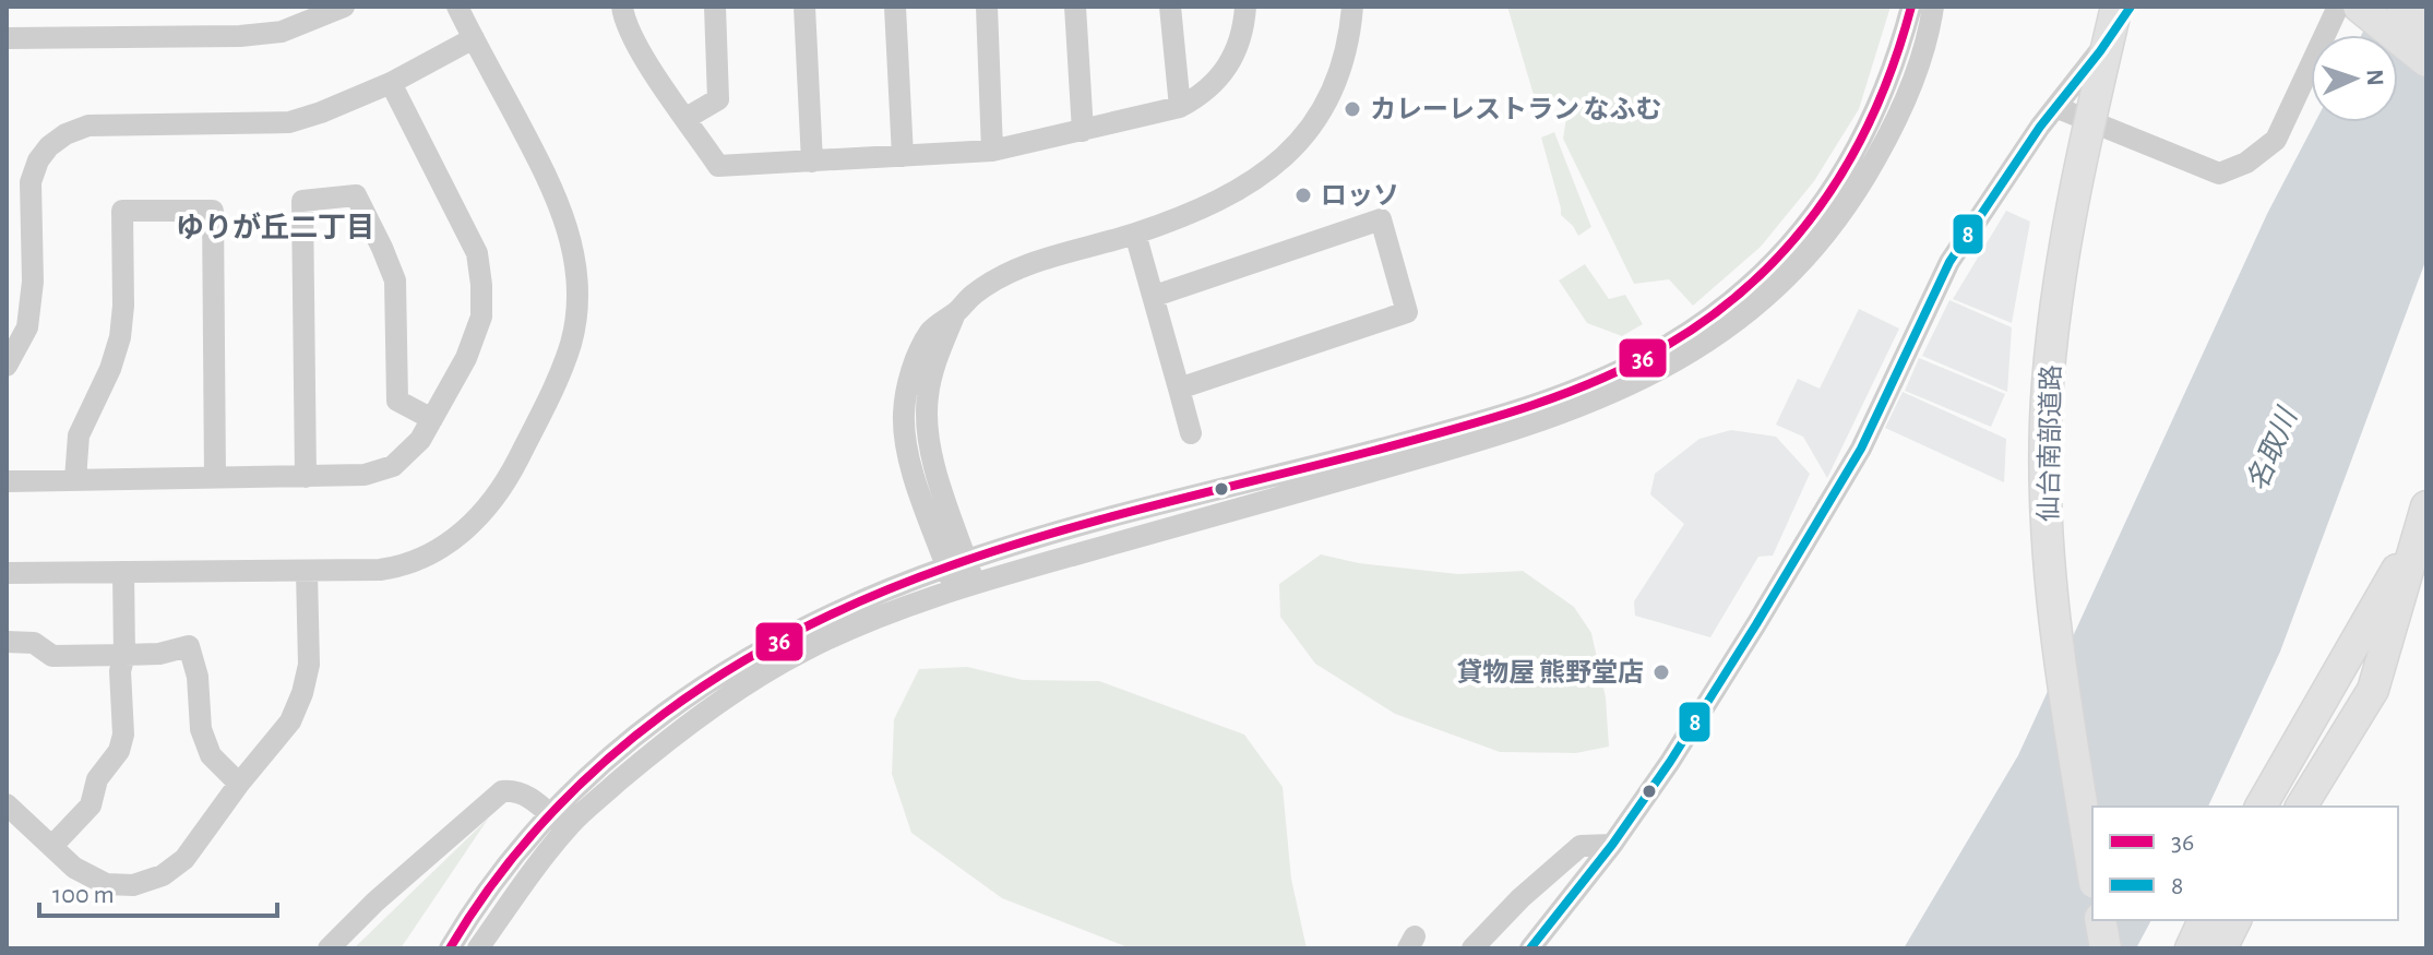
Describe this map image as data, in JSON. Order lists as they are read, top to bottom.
{
  "streets": {
    "highway": ["仙台南部道路"]
  },
  "districts": ["ゆりが丘二丁目"],
  "water": ["名取川"],
  "places": ["カレーレストラン なふむ", "ロッソ", "貸物屋 熊野堂店"],
  "lines": ["transit line 36", "transit line 8"],
  "legend": ["36", "8"],
  "scale_bar": "100 m",
  "north": "right"
}
